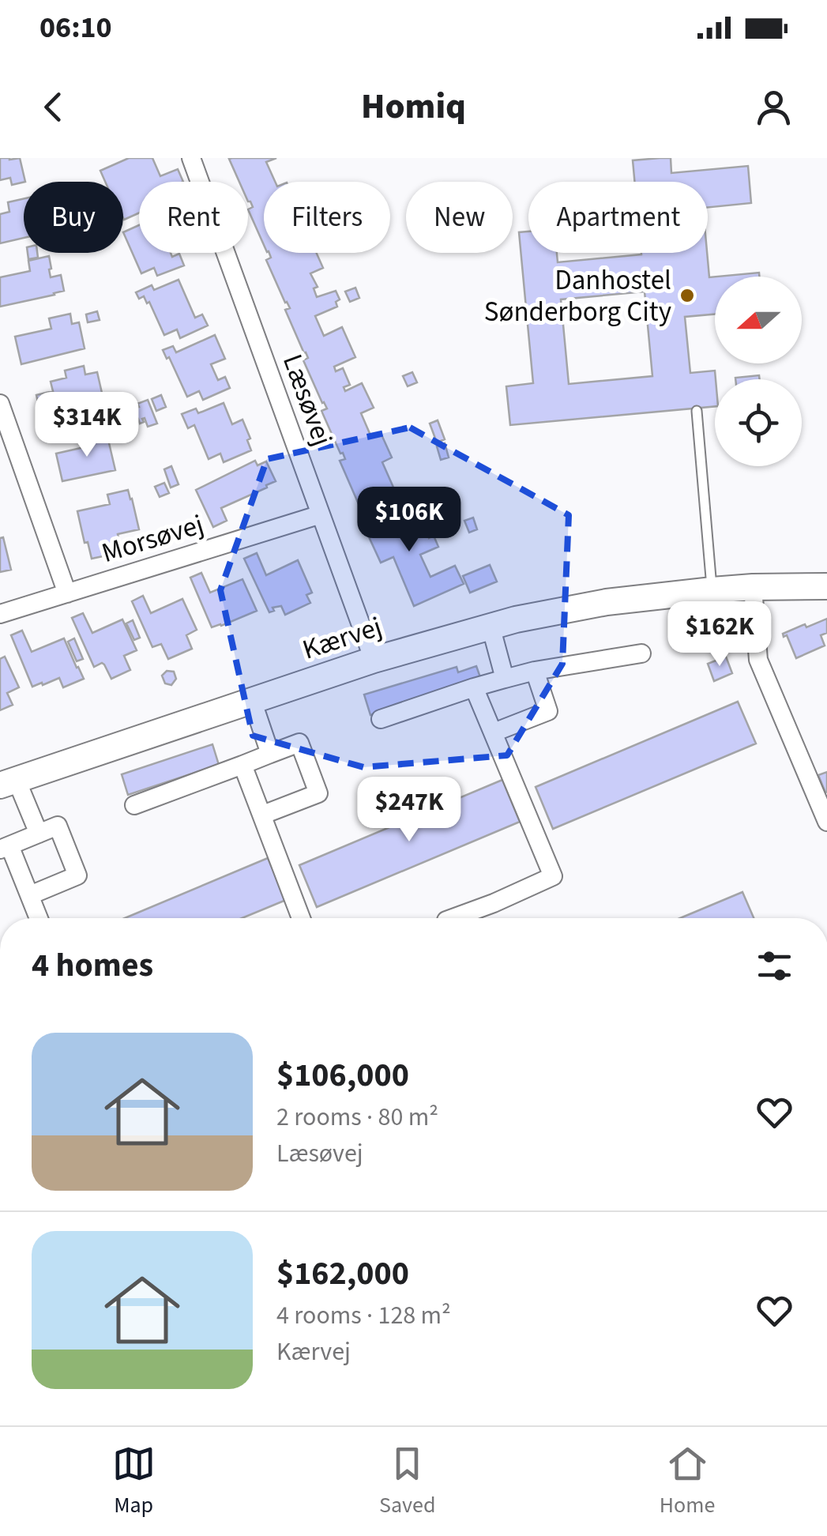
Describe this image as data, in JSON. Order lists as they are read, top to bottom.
{
  "streets": {
    "street": ["Læsøvej", "Morsøvej", "Kærvej"]
  },
  "crossings": [
    ["Læsøvej", "Morsøvej"],
    ["Læsøvej", "Kærvej"]
  ],
  "places": ["Danhostel Sønderborg City"],
  "north": "left",
  "page": {
    "status": "06:10",
    "header": "Homiq",
    "chip": [
      "Buy",
      "Rent",
      "Filters",
      "New",
      "Apartment"
    ],
    "price": [
      "$314K",
      "$106K",
      "$162K",
      "$247K"
    ],
    "heading": "4 homes",
    "list": [
      {
        "name": "$106,000",
        "note": "2 rooms · 80 m² · Læsøvej"
      },
      {
        "name": "$162,000",
        "note": "4 rooms · 128 m² · Kærvej"
      }
    ],
    "tabs": ["Map", "Saved", "Home"]
  }
}
